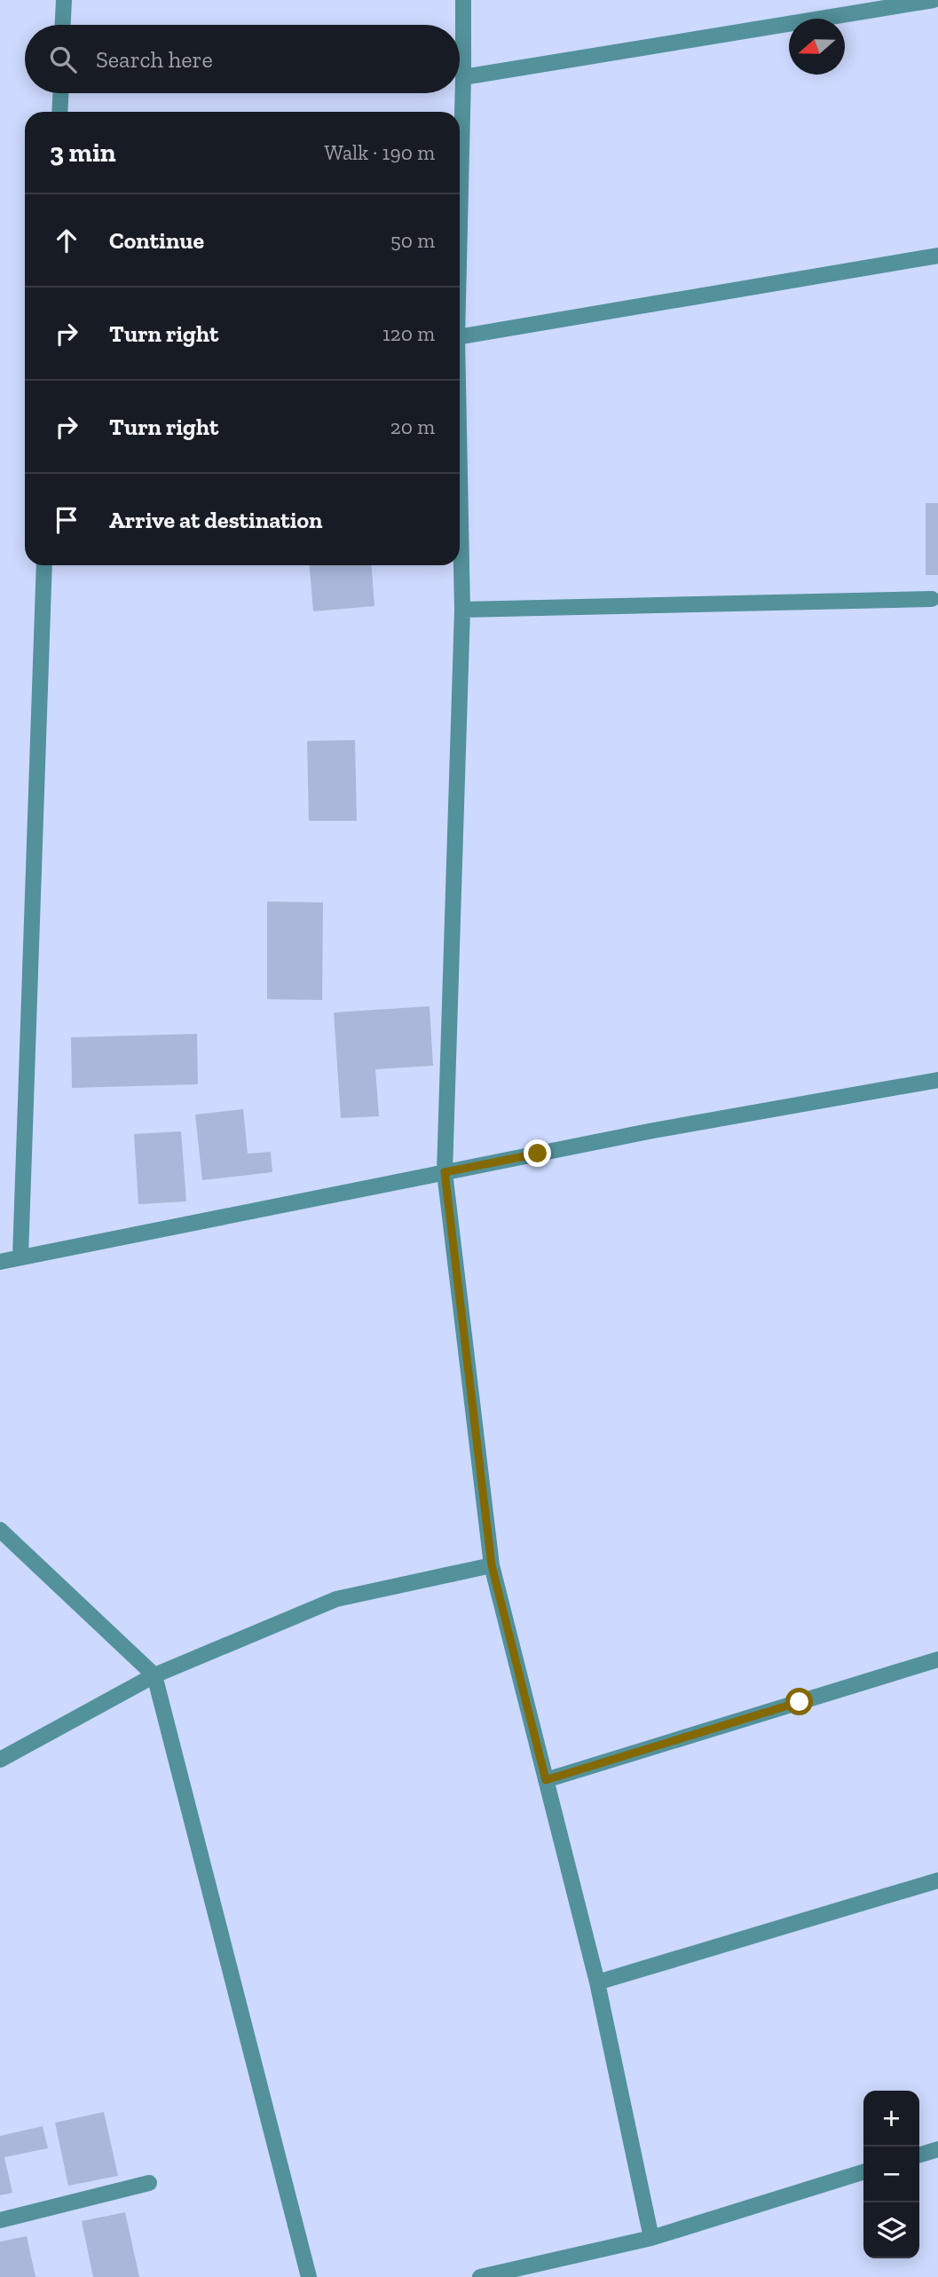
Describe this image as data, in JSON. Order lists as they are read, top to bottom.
{
  "north": "left",
  "page": {
    "search": "Search here",
    "heading": ["3 min", "Walk · 190 m"],
    "list": [
      ["Continue", "50 m"],
      ["Turn right", "120 m"],
      ["Turn right", "20 m"],
      "Arrive at destination"
    ],
    "map_buttons": ["+", "−"]
  }
}
